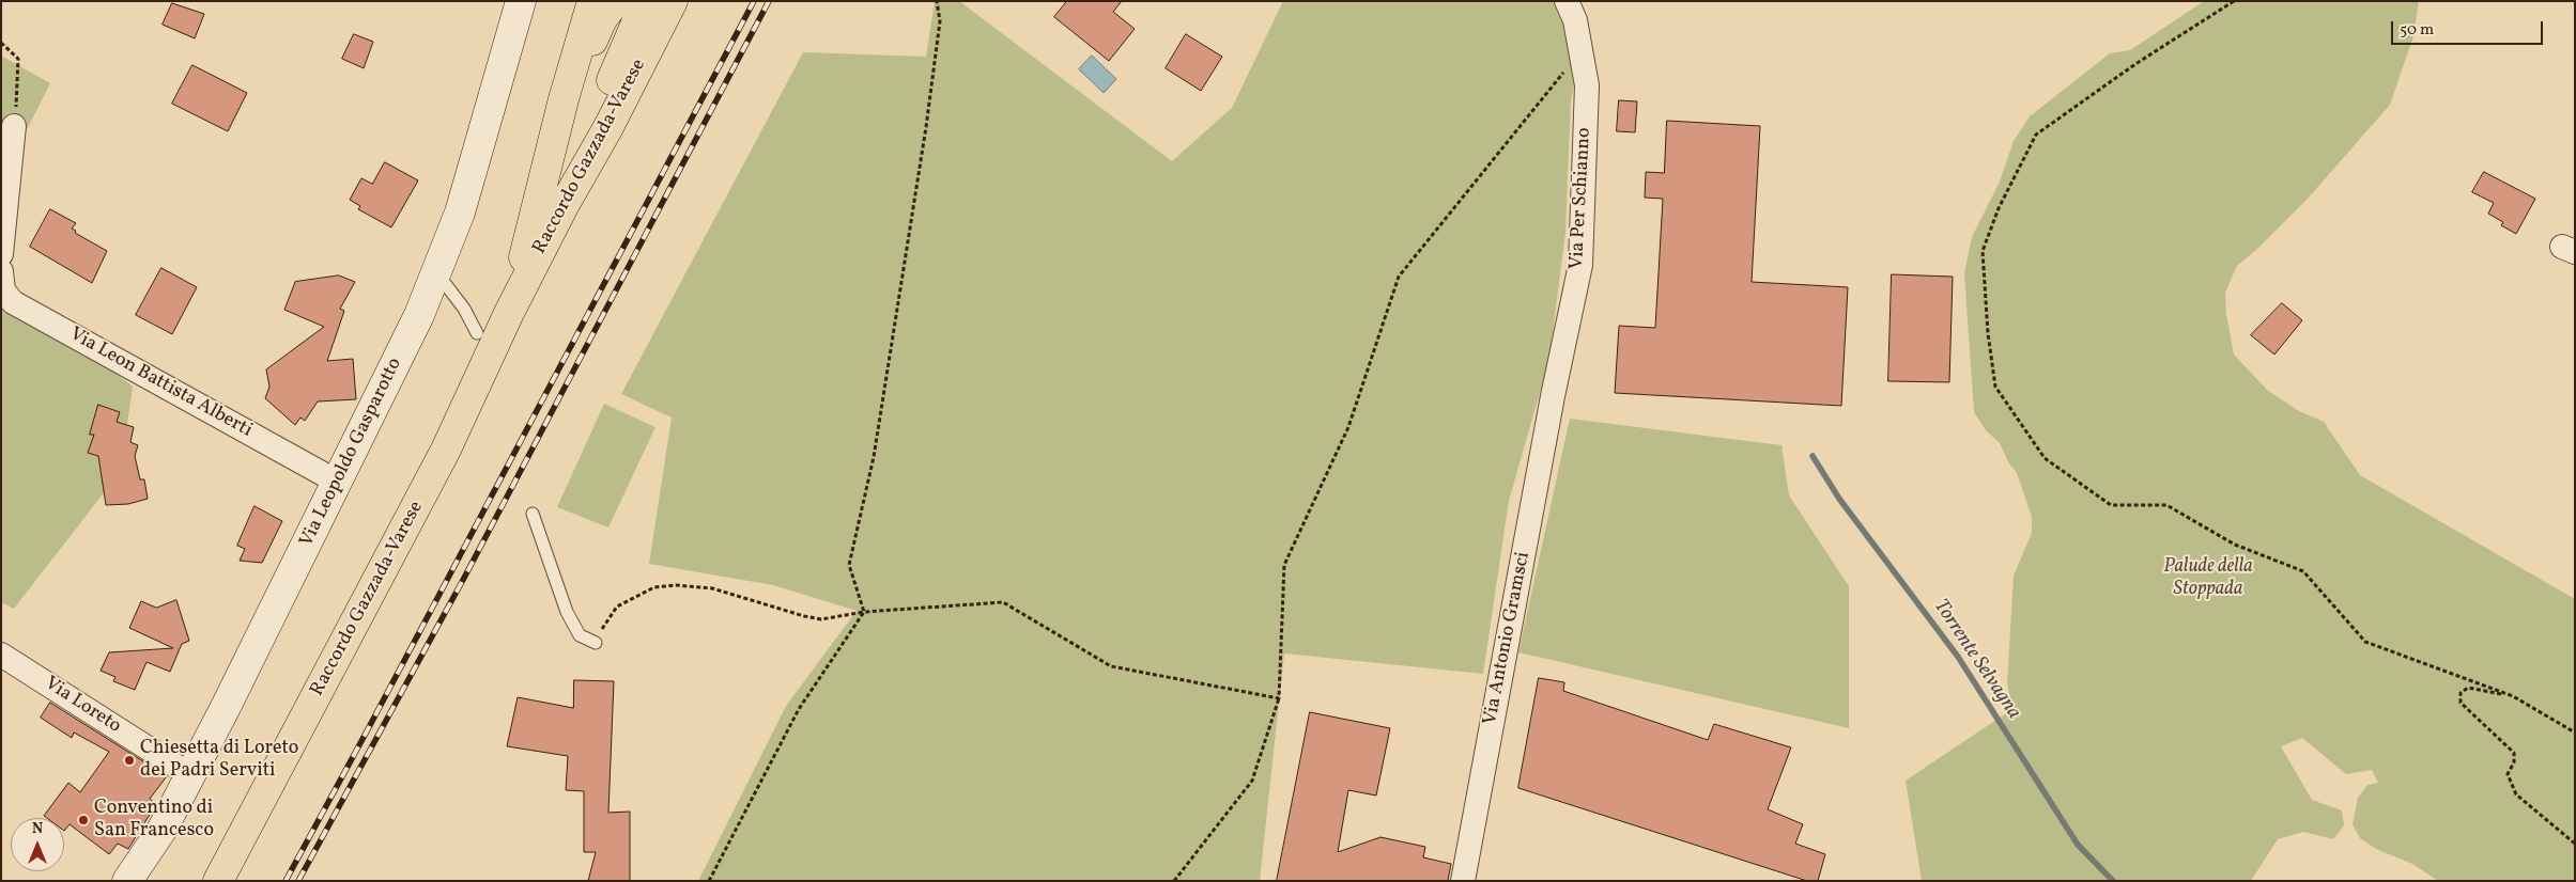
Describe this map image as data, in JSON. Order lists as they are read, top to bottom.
{
  "streets": {
    "highway": ["Raccordo Gazzada-Varese"],
    "main road": ["Via Leopoldo Gasparotto"],
    "street": [
      "Via Per Schianno",
      "Via Leon Battista Alberti",
      "Via Antonio Gramsci",
      "Via Loreto"
    ]
  },
  "crossings": [
    ["Via Per Schianno", "Via Antonio Gramsci"],
    ["Via Leon Battista Alberti", "Via Leopoldo Gasparotto"],
    ["Via Leopoldo Gasparotto", "Via Loreto"]
  ],
  "water": ["Torrente Selvagna"],
  "parks": ["Palude della Stoppada"],
  "places": ["Chiesetta di Loreto dei Padri Serviti", "Conventino di San Francesco"],
  "scale_bar": "50 m",
  "north": "top"
}
